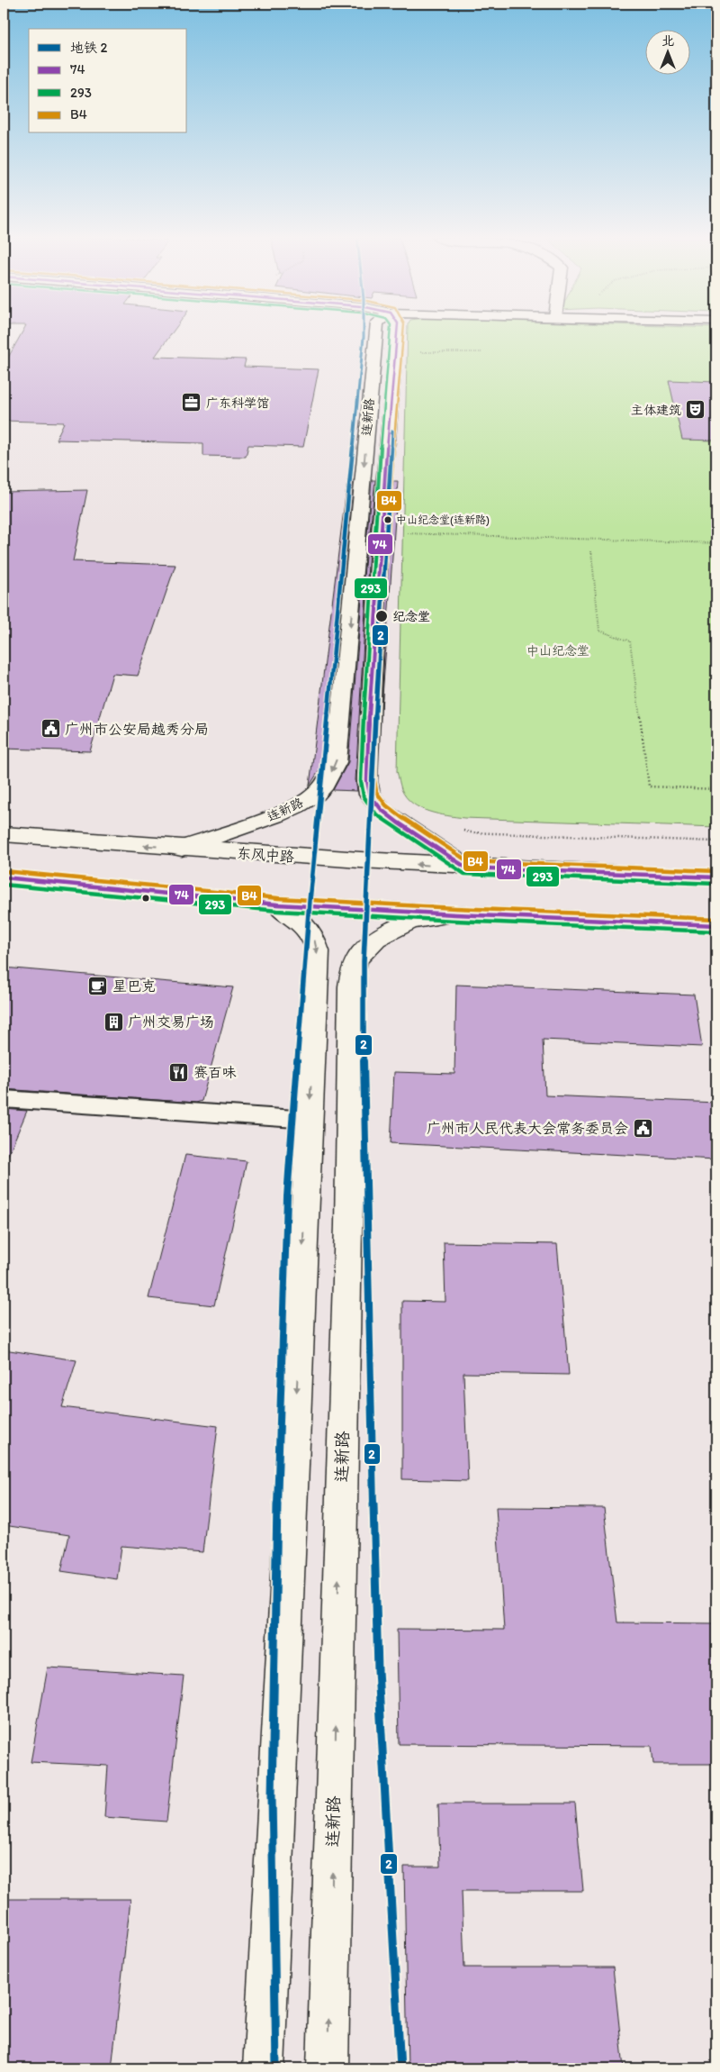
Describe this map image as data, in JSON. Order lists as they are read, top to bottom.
{
  "streets": {
    "main road": ["连新路", "东风中路"]
  },
  "crossings": [
    ["连新路", "东风中路"]
  ],
  "parks": ["中山纪念堂"],
  "places": {
    "office": ["广东科学馆"],
    "theatre": ["主体建筑"],
    "other": ["中山纪念堂(连新路)", "纪念堂"],
    "public building": ["广州市公安局越秀分局", "广州市人民代表大会常务委员会"],
    "cafe": ["星巴克"],
    "building": ["广州交易广场"],
    "restaurant": ["赛百味"]
  },
  "lines": [
    "metro line 2",
    "transit line 74",
    "transit line 293",
    "transit line B4"
  ],
  "legend": [
    "地铁 2",
    "74",
    "293",
    "B4"
  ],
  "north": "top"
}
